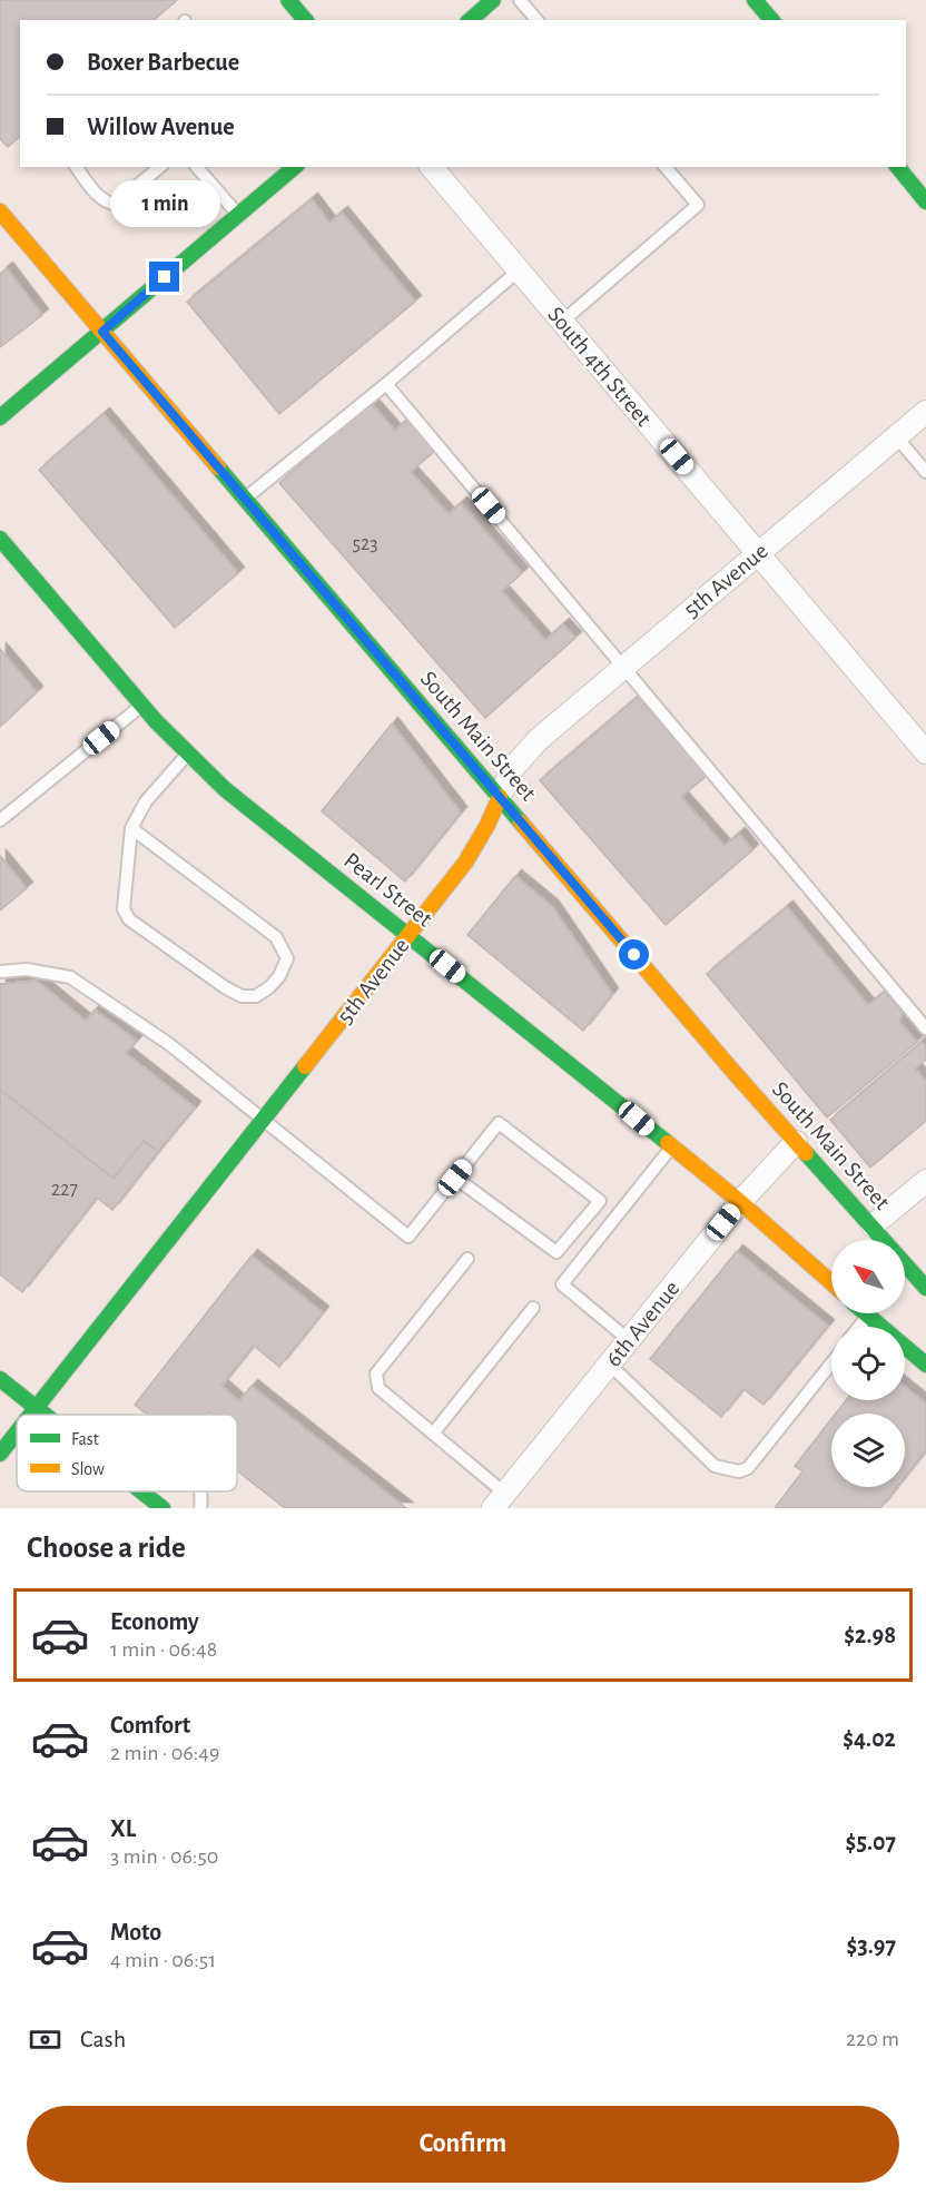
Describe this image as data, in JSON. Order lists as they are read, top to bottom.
{
  "streets": {
    "main road": ["5th Avenue", "South Main Street", "Pearl Street"],
    "street": ["South 4th Street", "6th Avenue"]
  },
  "crossings": [
    ["South 4th Street", "5th Avenue"],
    ["5th Avenue", "South Main Street"],
    ["5th Avenue", "Pearl Street"],
    ["South Main Street", "6th Avenue"],
    ["Pearl Street", "6th Avenue"]
  ],
  "house_numbers": ["523", "227"],
  "legend": ["Fast", "Slow"],
  "north": "top left",
  "page": {
    "banner": ["Boxer Barbecue", "Willow Avenue"],
    "bubble": "1 min",
    "heading": "Choose a ride",
    "list": [
      {
        "name": "Economy",
        "note": "1 min · 06:48",
        "value": "$2.98"
      },
      {
        "name": "Comfort",
        "note": "2 min · 06:49",
        "value": "$4.02"
      },
      {
        "name": "XL",
        "note": "3 min · 06:50",
        "value": "$5.07"
      },
      {
        "name": "Moto",
        "note": "4 min · 06:51",
        "value": "$3.97"
      }
    ],
    "pay": ["Cash", "220 m"],
    "buttons": "Confirm"
  }
}
